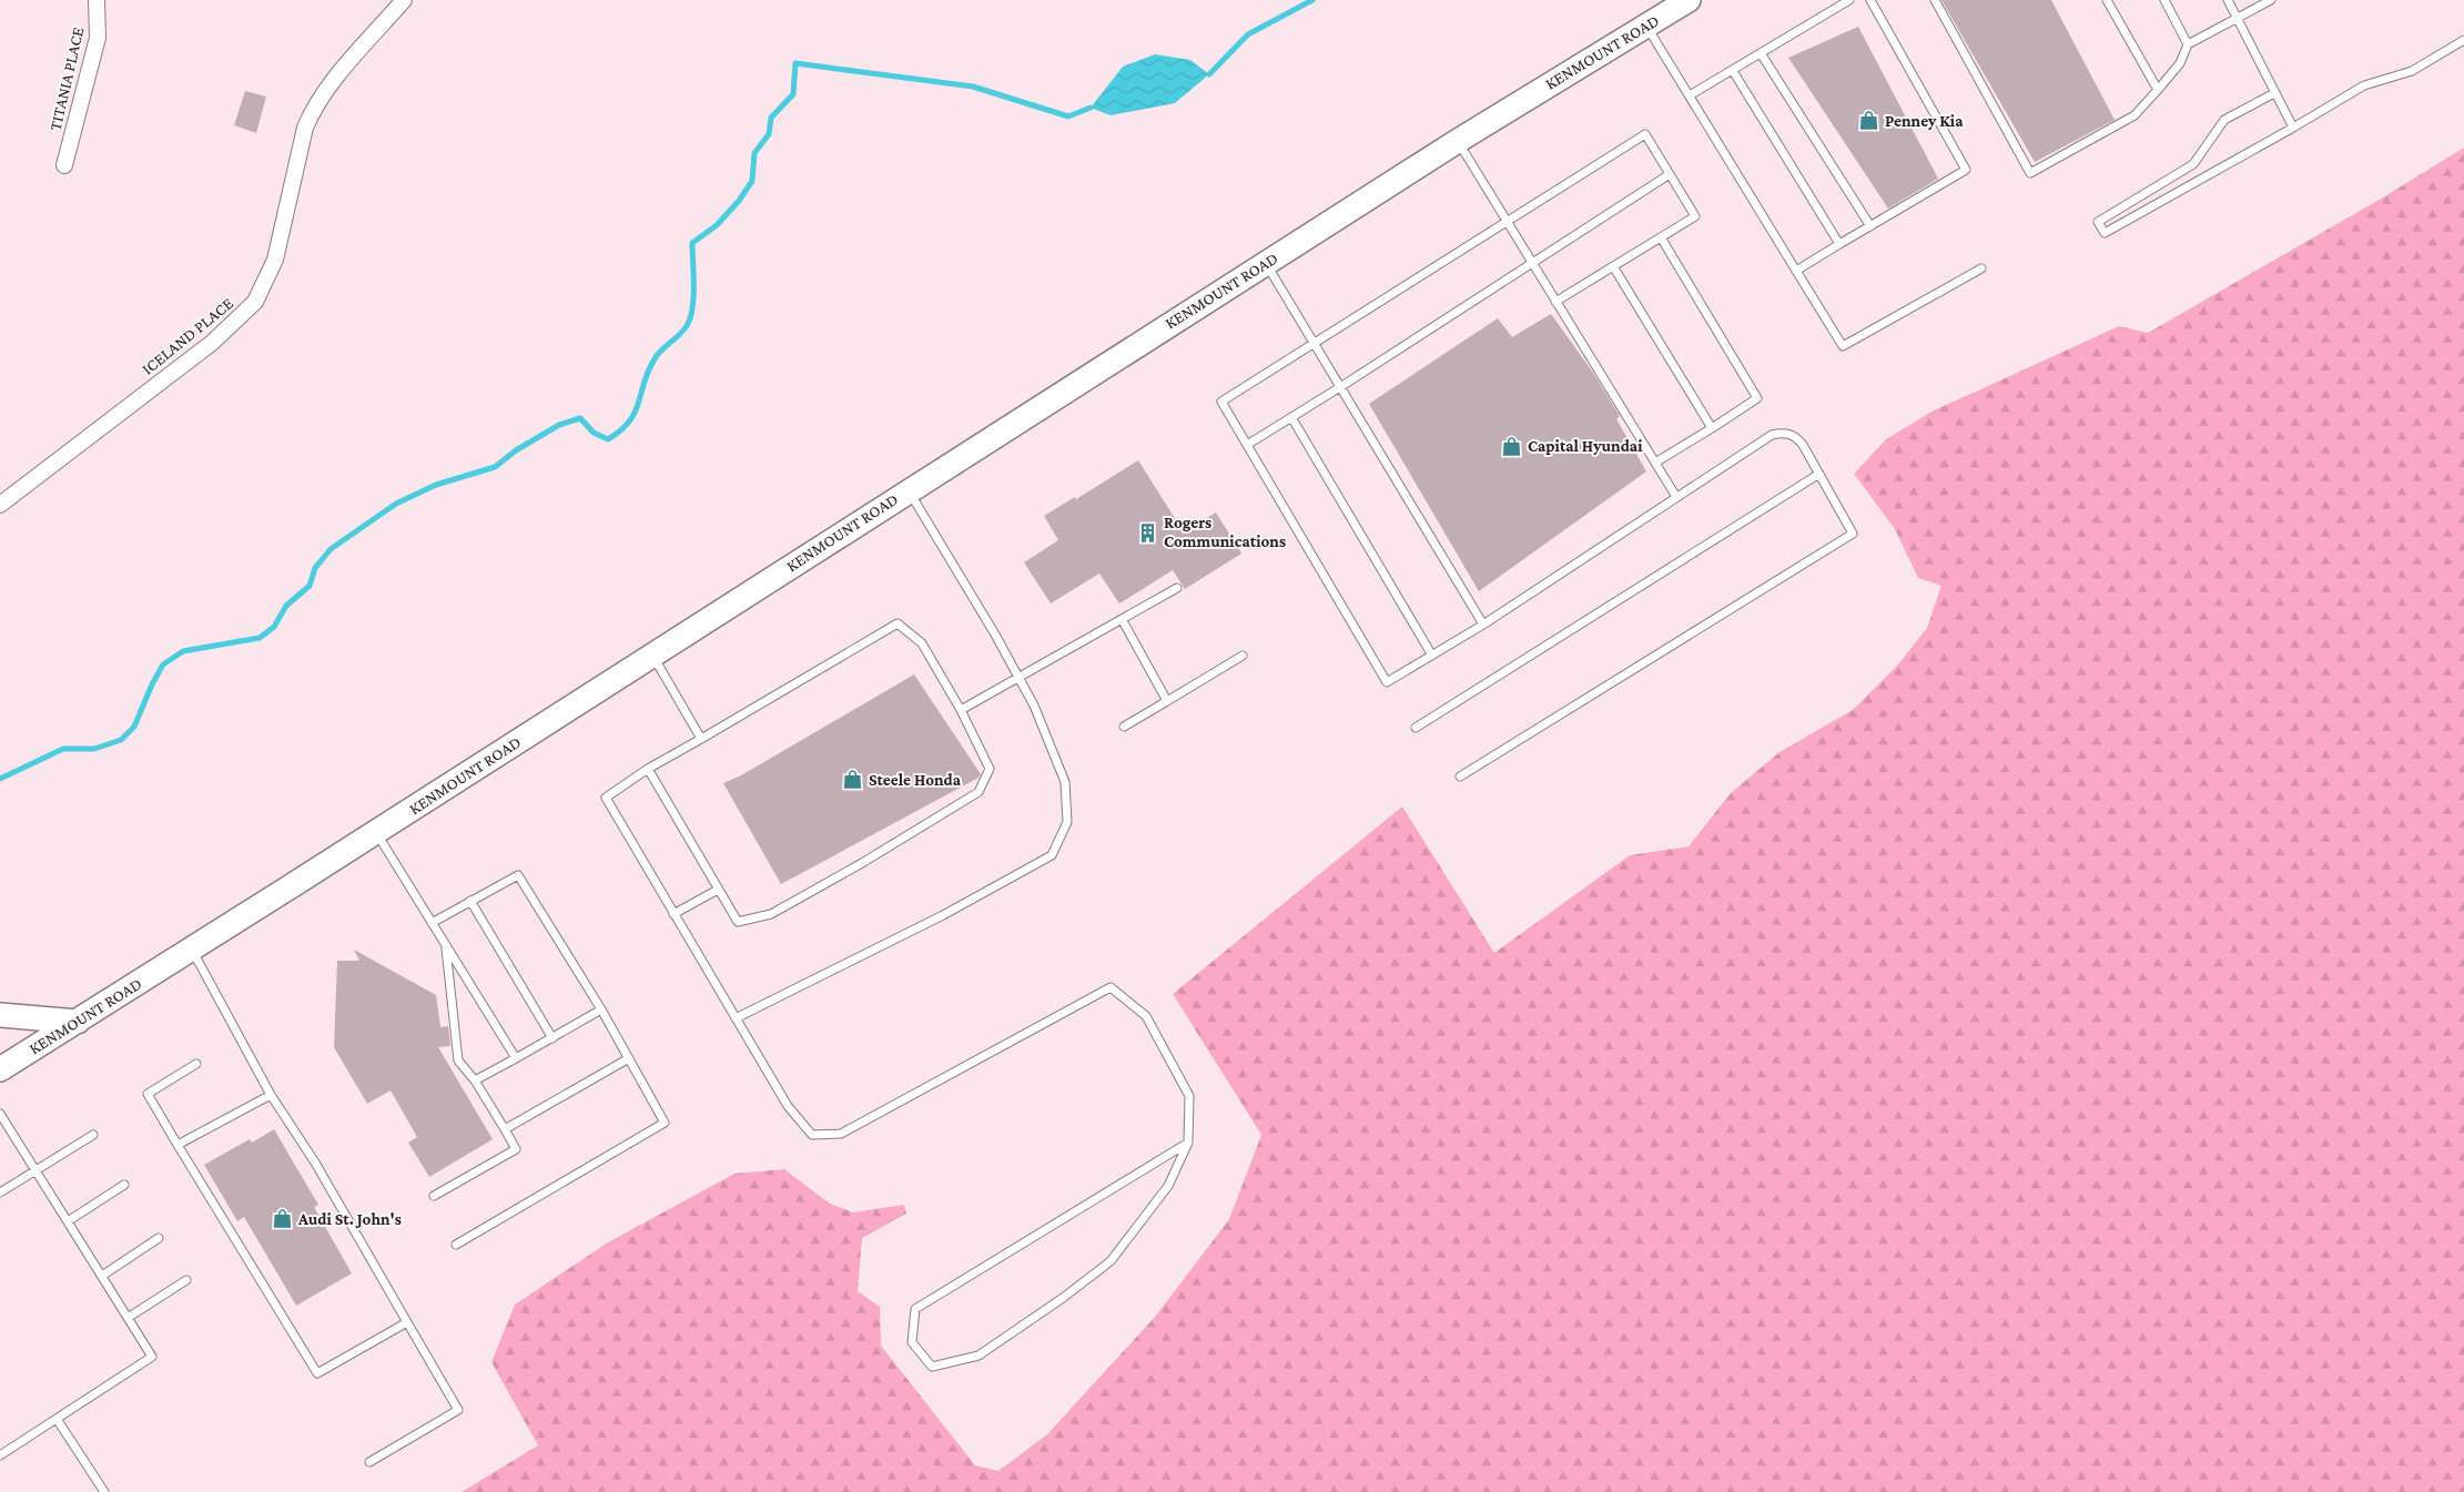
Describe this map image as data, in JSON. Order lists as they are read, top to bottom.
{
  "streets": {
    "main road": ["KENMOUNT ROAD"],
    "street": ["TITANIA PLACE", "ICELAND PLACE"]
  },
  "places": {
    "shop": [
      "Penney Kia",
      "Capital Hyundai",
      "Steele Honda",
      "Audi St. John's"
    ],
    "building": ["Rogers Communications"]
  }
}
